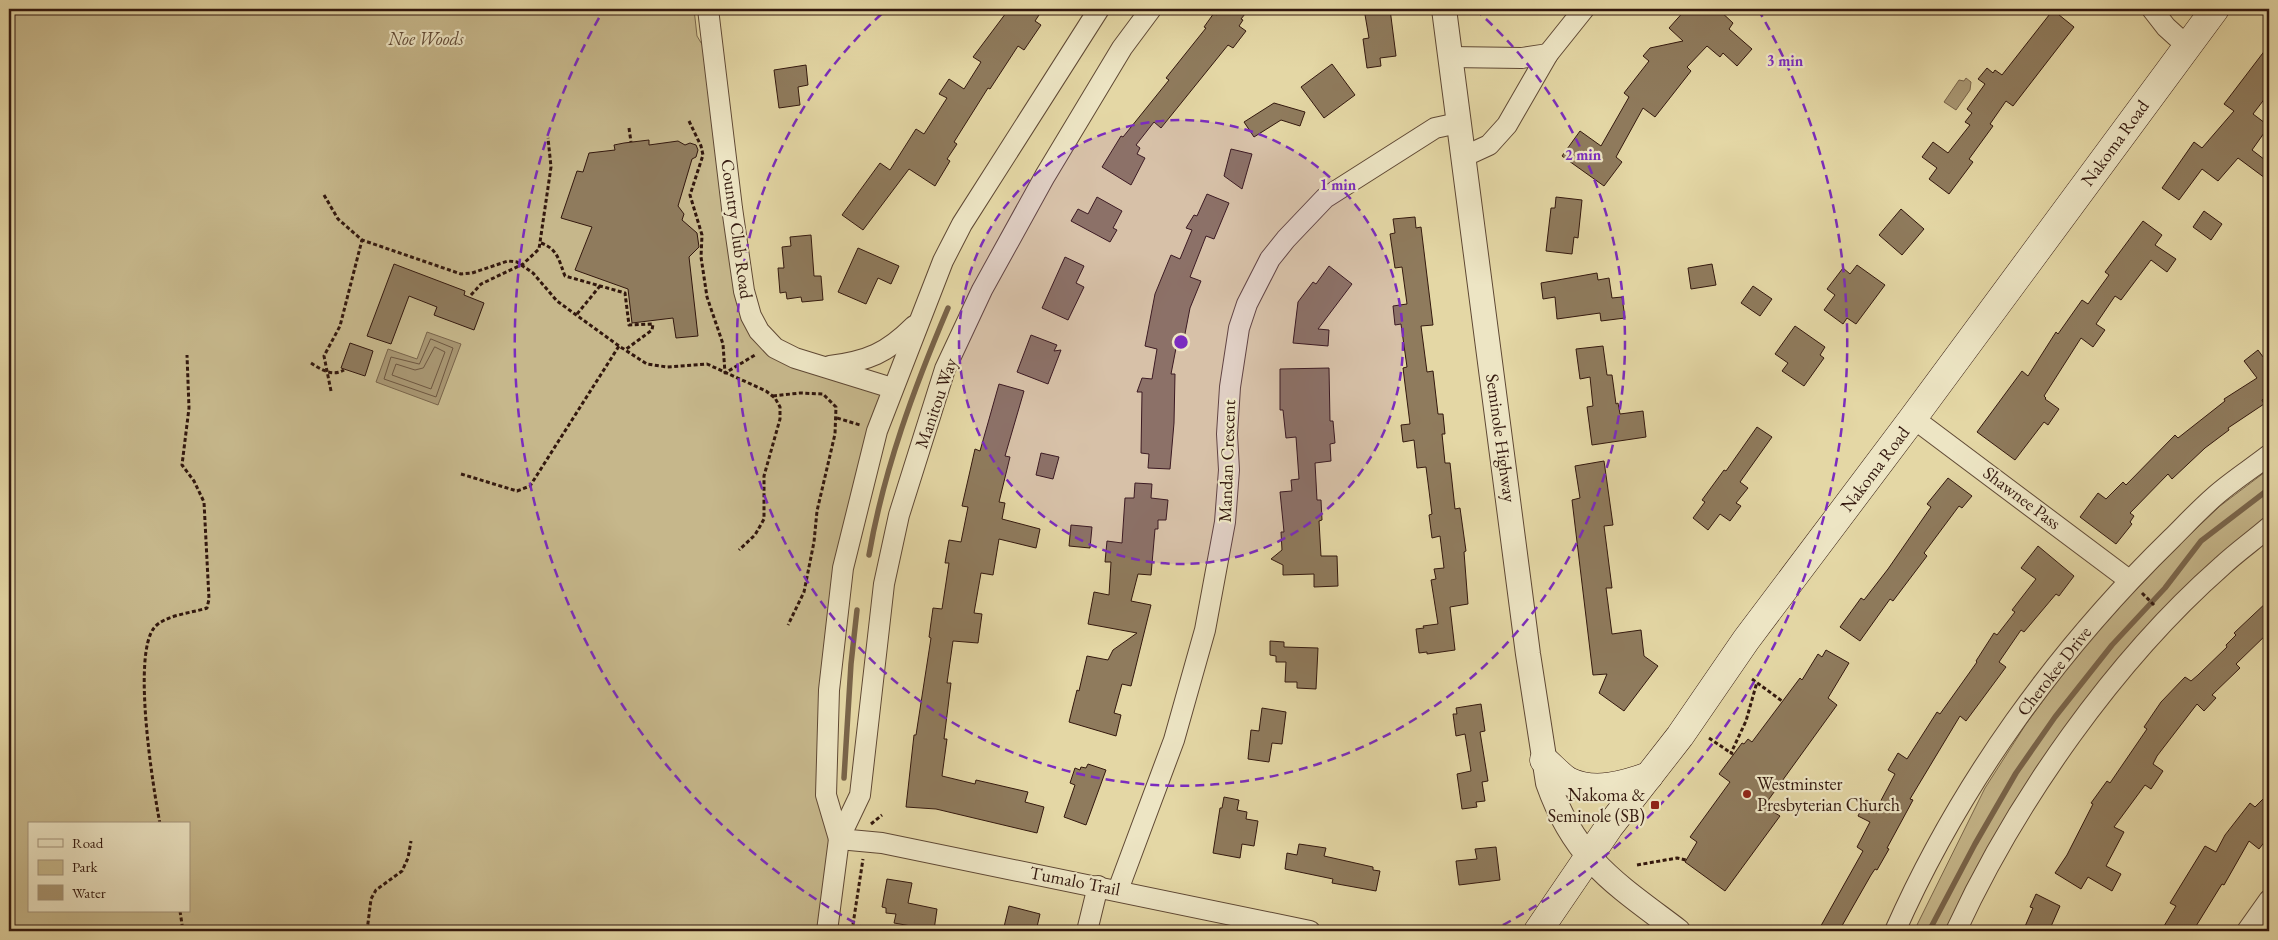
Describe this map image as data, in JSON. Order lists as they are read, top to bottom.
{
  "streets": {
    "main road": ["Nakoma Road"],
    "street": [
      "Country Club Road",
      "Manitou Way",
      "Seminole Highway",
      "Mandan Crescent",
      "Shawnee Pass",
      "Cherokee Drive",
      "Tumalo Trail"
    ]
  },
  "crossings": [
    ["Nakoma Road", "Seminole Highway"],
    ["Nakoma Road", "Shawnee Pass"],
    ["Country Club Road", "Manitou Way"],
    ["Manitou Way", "Tumalo Trail"],
    ["Seminole Highway", "Mandan Crescent"],
    ["Mandan Crescent", "Tumalo Trail"],
    ["Shawnee Pass", "Cherokee Drive"]
  ],
  "parks": ["Noe Woods"],
  "places": {
    "other": ["Westminster Presbyterian Church"],
    "transit": ["Nakoma & Seminole (SB)"]
  },
  "legend": ["Road", "Park", "Water"],
  "rings": ["3 min", "2 min", "1 min"]
}
